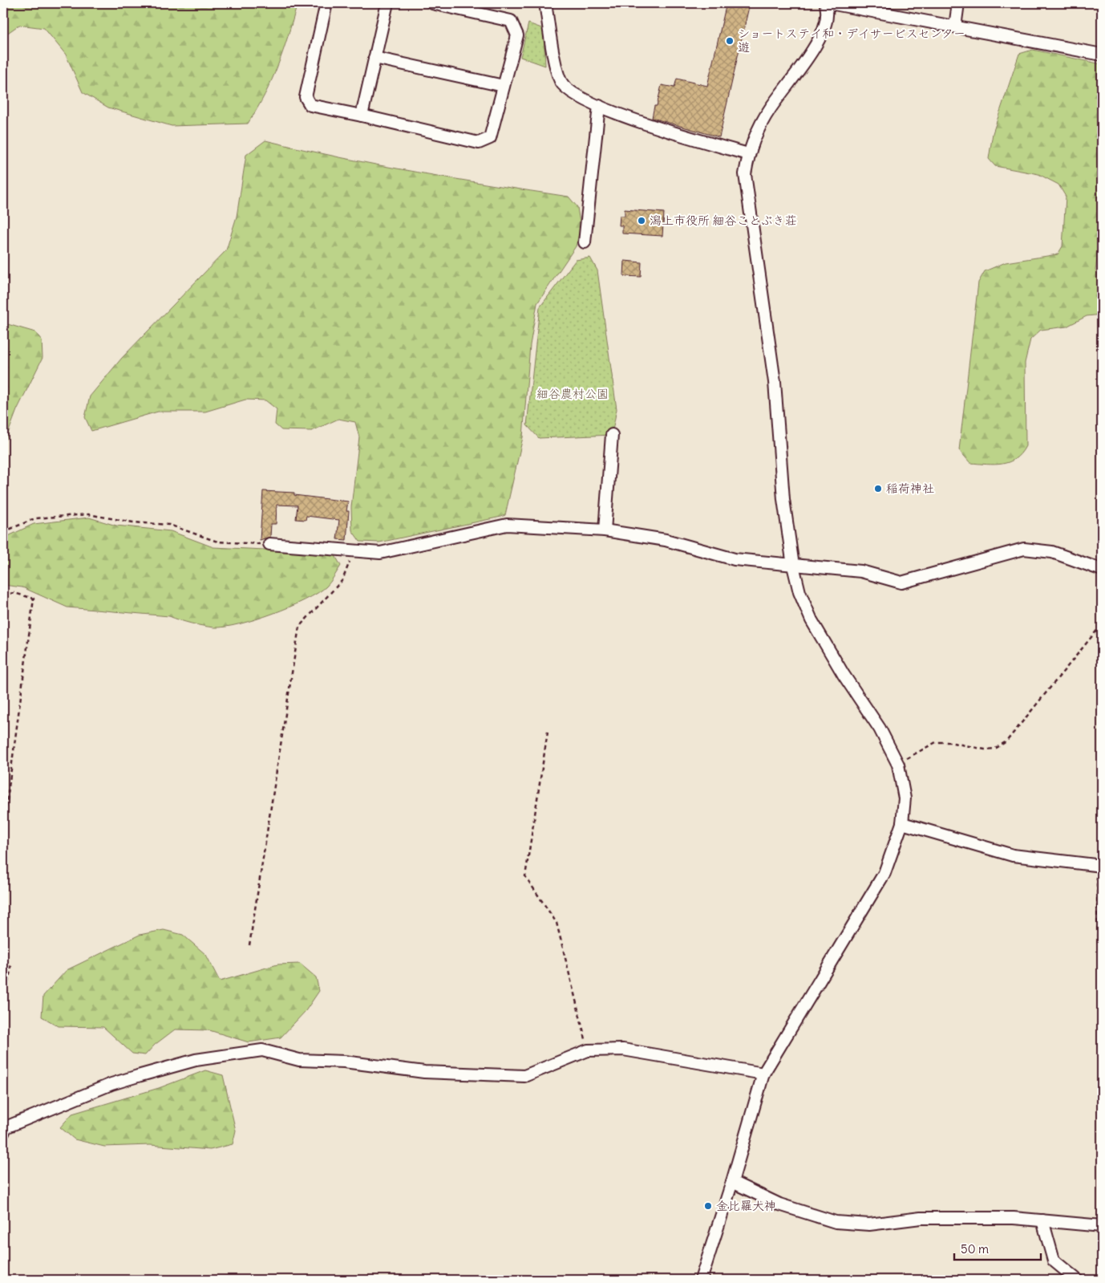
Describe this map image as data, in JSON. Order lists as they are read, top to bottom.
{
  "parks": ["細谷農村公園"],
  "places": [
    "ショートステイ和・デイサービスセンター 遊",
    "潟上市役所 細谷ことぶき荘",
    "稲荷神社",
    "金比羅大神"
  ],
  "scale_bar": "50 m"
}
